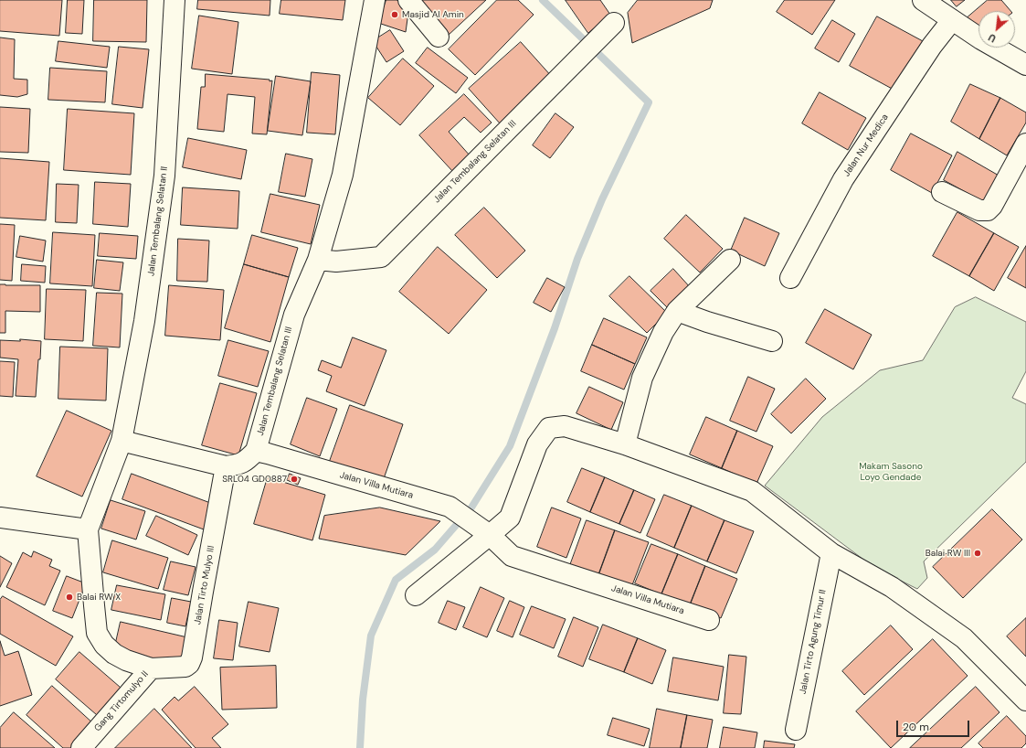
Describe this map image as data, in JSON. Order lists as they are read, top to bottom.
{
  "streets": {
    "street": [
      "Jalan Nur Medica",
      "Jalan Tembalang Selatan III",
      "Jalan Tembalang Selatan II",
      "Jalan Villa Mutiara",
      "Jalan Tirto Mulyo III",
      "Jalan Tirto Agung Timur II",
      "Gang Tirtomulyo II"
    ]
  },
  "crossings": [
    ["Jalan Tembalang Selatan III", "Jalan Villa Mutiara"],
    ["Jalan Tembalang Selatan II", "Gang Tirtomulyo II"],
    ["Jalan Tirto Mulyo III", "Gang Tirtomulyo II"]
  ],
  "parks": ["Makam Sasono Loyo Gendade"],
  "places": [
    "Masjid Al Amin",
    "SRL04 GD0887",
    "Balai RW III",
    "Balai RW X"
  ],
  "scale_bar": "20 m",
  "north": "bottom left"
}
